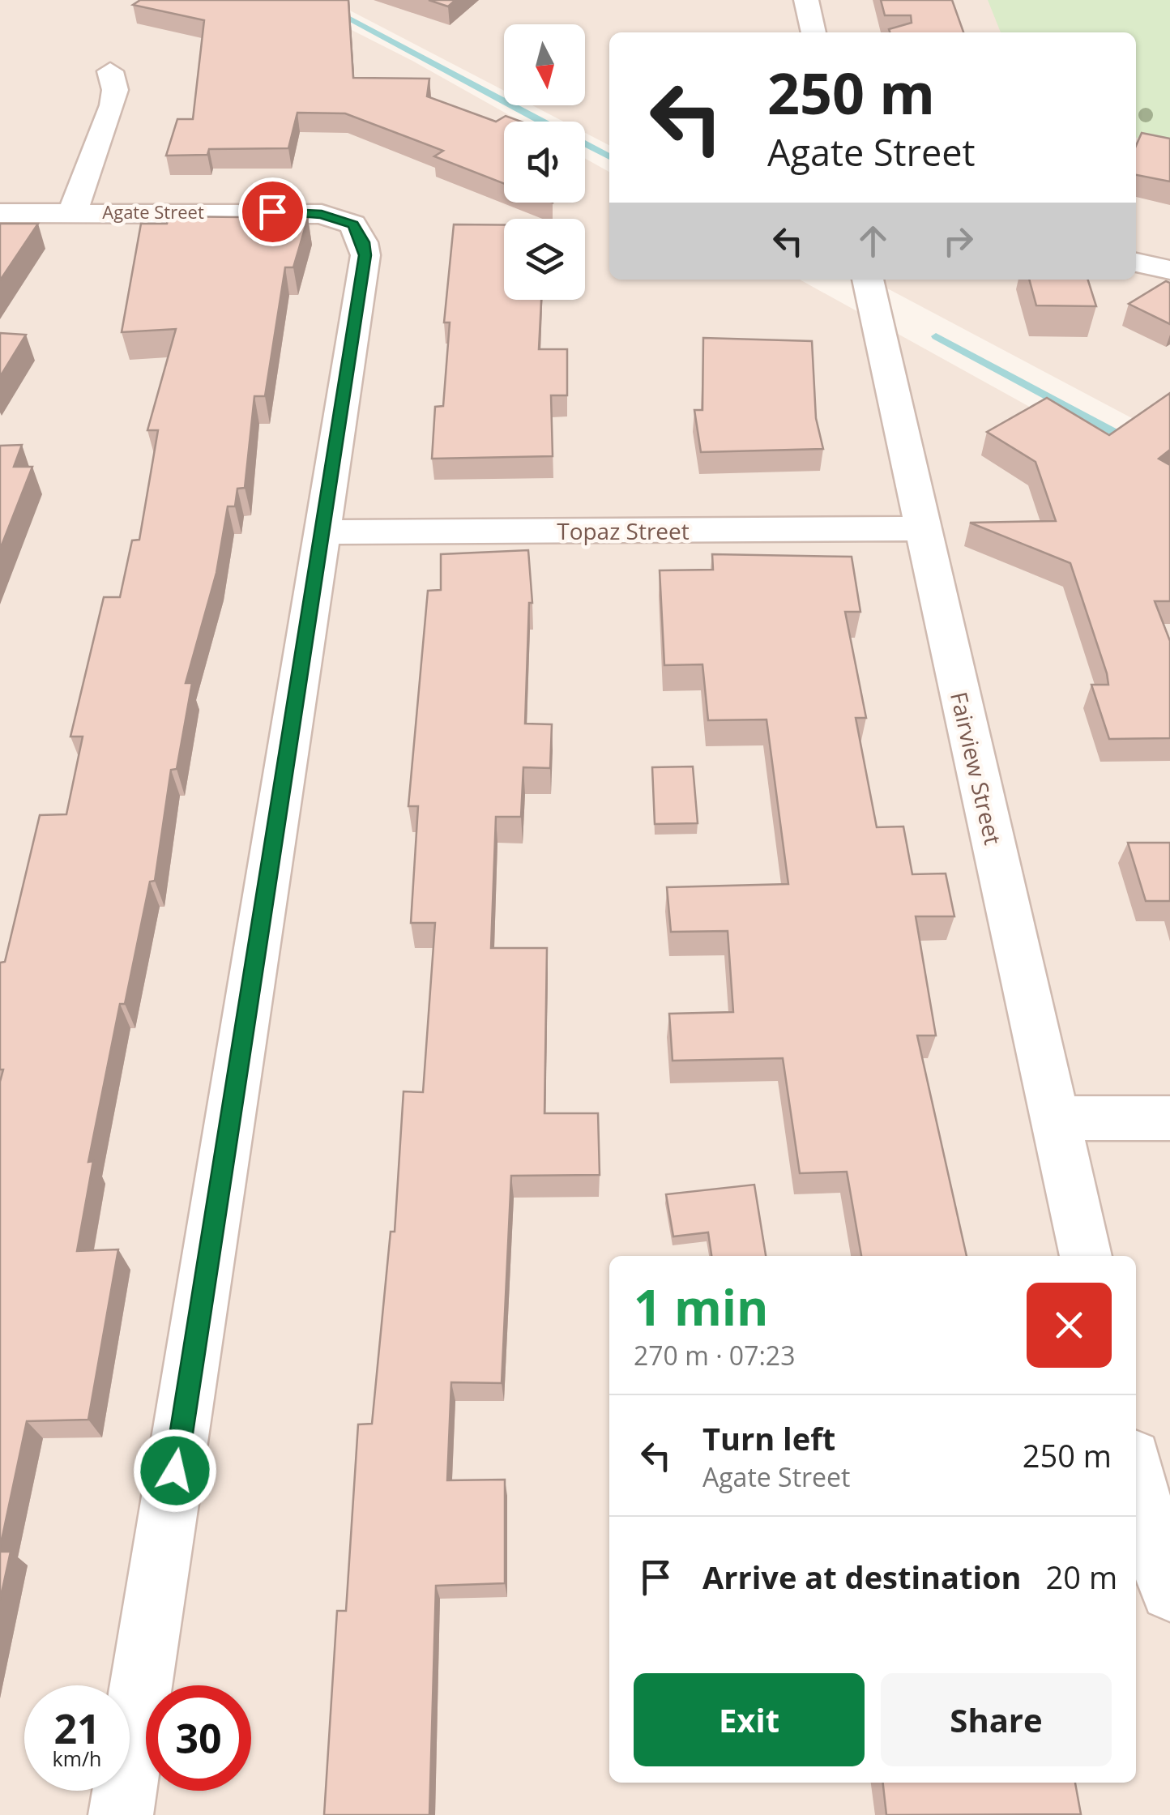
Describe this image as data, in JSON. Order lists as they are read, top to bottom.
{
  "streets": {
    "street": ["Agate Street", "Topaz Street", "Fairview Street"]
  },
  "crossings": [
    ["Agate Street", "Topaz Street"],
    ["Topaz Street", "Fairview Street"]
  ],
  "north": "bottom",
  "page": {
    "turn": ["250 m", "Agate Street"],
    "heading": ["1 min", "270 m · 07:23"],
    "list": [
      {
        "name": "Turn left",
        "note": "Agate Street",
        "value": "250 m"
      },
      {
        "name": "Arrive at destination",
        "value": "20 m"
      }
    ],
    "buttons": ["Exit", "Share"],
    "speed": "21 km/h",
    "limit": "30"
  }
}
